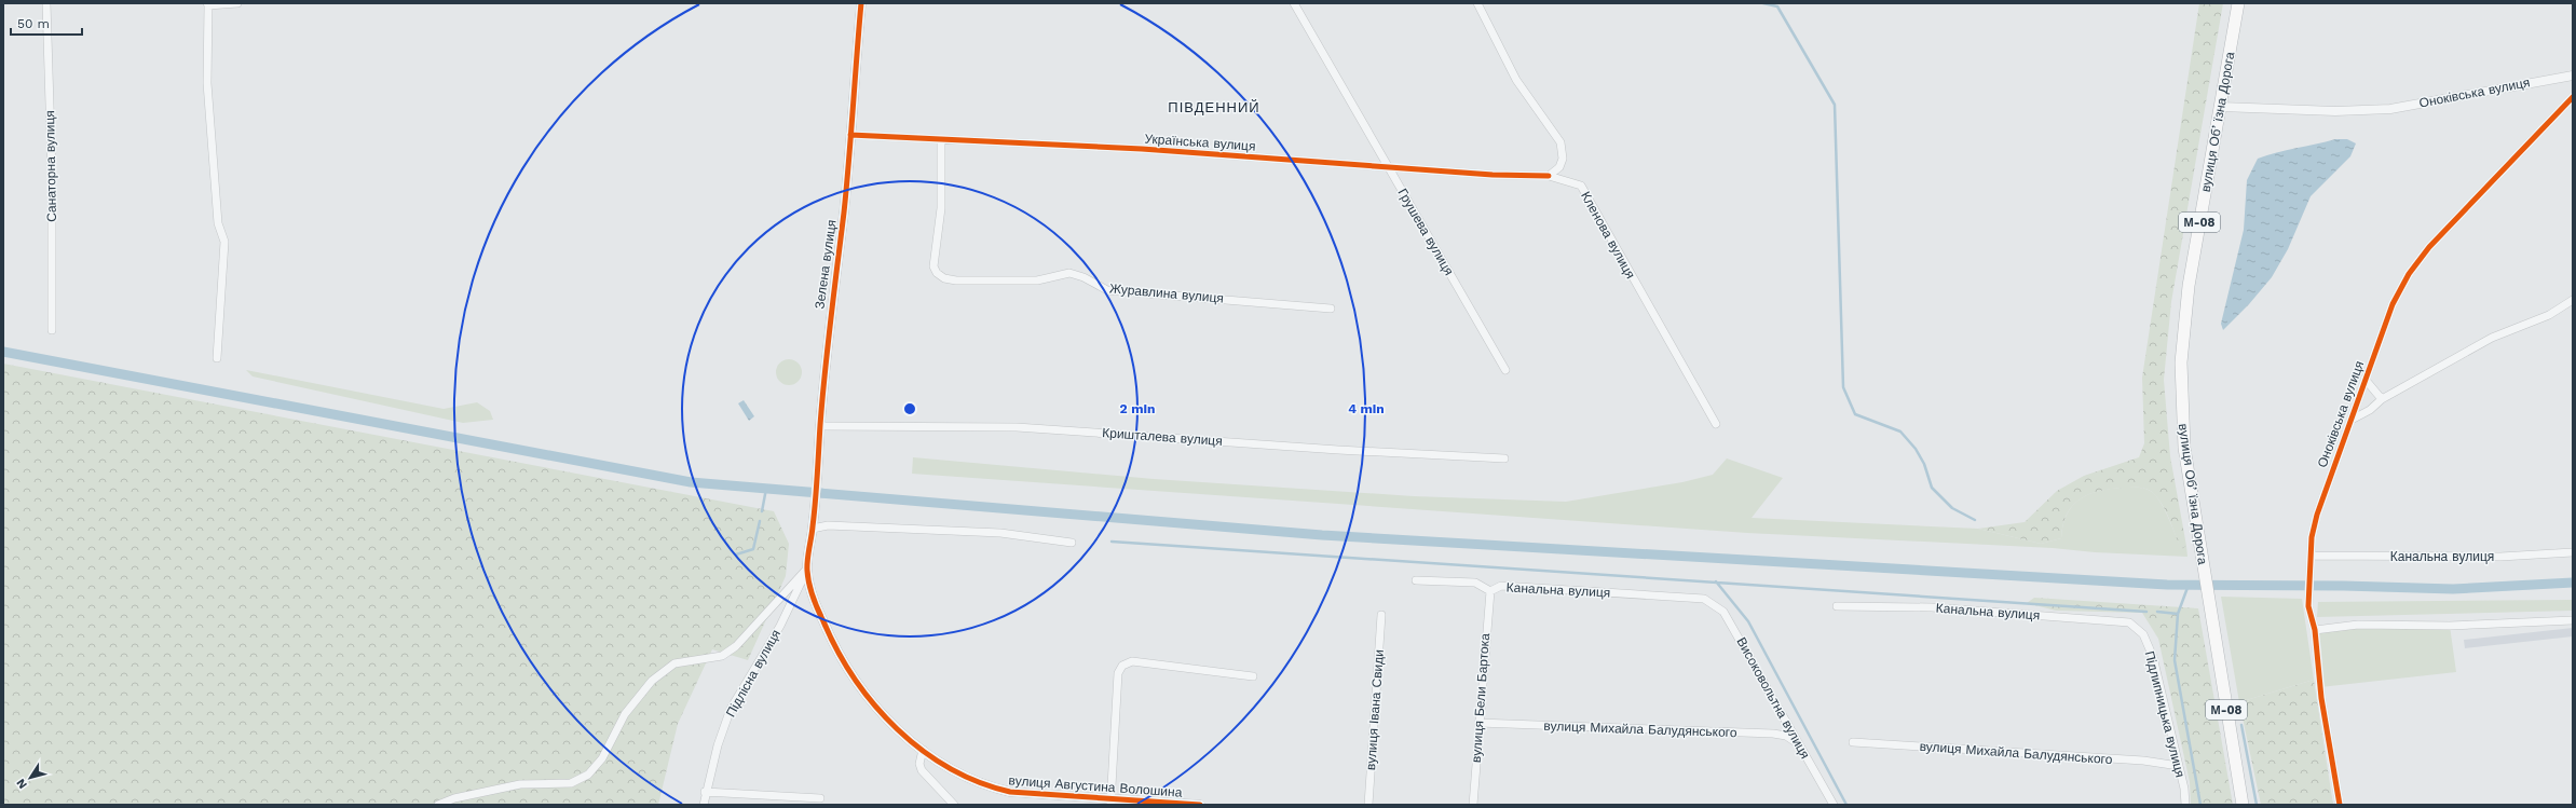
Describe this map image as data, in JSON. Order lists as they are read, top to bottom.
{
  "streets": {
    "highway": ["вулиця Обʼїзна Дорога", "М-08"],
    "street": [
      "Оноківська вулиця",
      "Українська вулиця",
      "Санаторна вулиця",
      "Грушева вулиця",
      "Кленова вулиця",
      "Зелена вулиця",
      "Журавлина вулиця",
      "Кришталева вулиця",
      "Канальна вулиця",
      "Підлісна вулиця",
      "вулиця Бели Бартока",
      "Високовольтна вулиця",
      "вулиця Івана Свиди",
      "Підлипницька вулиця",
      "вулиця Михайла Балудянського",
      "вулиця Августина Волошина"
    ]
  },
  "crossings": [
    ["Оноківська вулиця", "вулиця Обʼїзна Дорога"],
    ["Оноківська вулиця", "Канальна вулиця"],
    ["Українська вулиця", "Грушева вулиця"],
    ["Українська вулиця", "Кленова вулиця"],
    ["Українська вулиця", "Зелена вулиця"],
    ["Українська вулиця", "Журавлина вулиця"],
    ["Зелена вулиця", "Кришталева вулиця"],
    ["Зелена вулиця", "вулиця Августина Волошина"],
    ["Канальна вулиця", "вулиця Бели Бартока"],
    ["Канальна вулиця", "Високовольтна вулиця"],
    ["Канальна вулиця", "Підлипницька вулиця"],
    ["Підлісна вулиця", "вулиця Августина Волошина"],
    ["вулиця Бели Бартока", "вулиця Михайла Балудянського"],
    ["Високовольтна вулиця", "вулиця Михайла Балудянського"],
    ["Підлипницька вулиця", "вулиця Михайла Балудянського"]
  ],
  "districts": ["ПІВДЕННИЙ"],
  "scale_bar": "50 m",
  "north": "bottom left",
  "rings": ["2 min", "4 min"]
}
